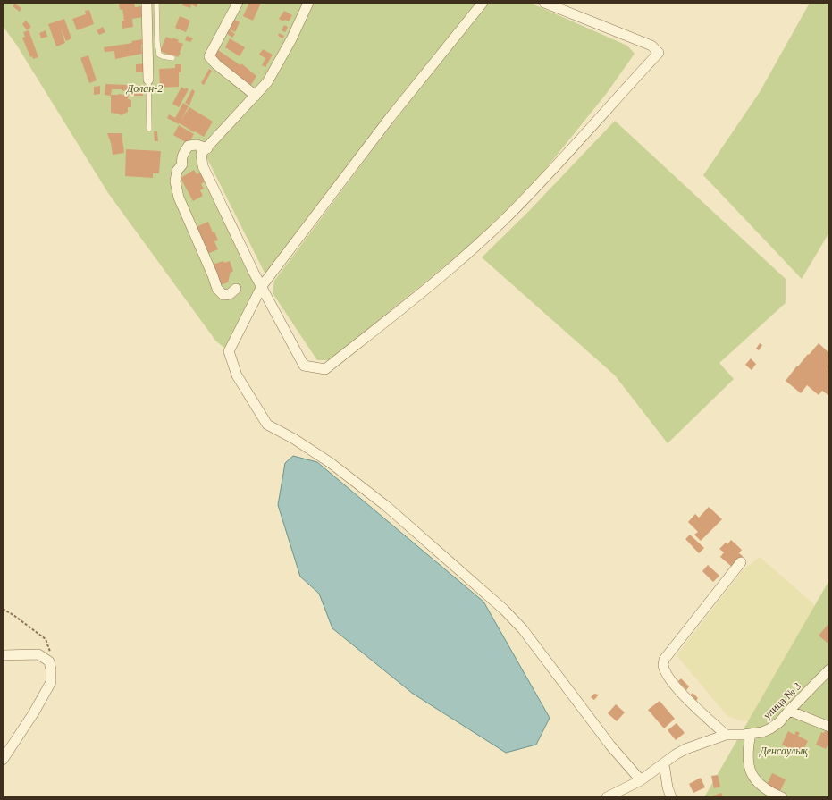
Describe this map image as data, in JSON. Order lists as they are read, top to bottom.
{
  "streets": {
    "street": ["улица № 3"]
  },
  "parks": ["Долан-2", "Денсаулық"]
}
